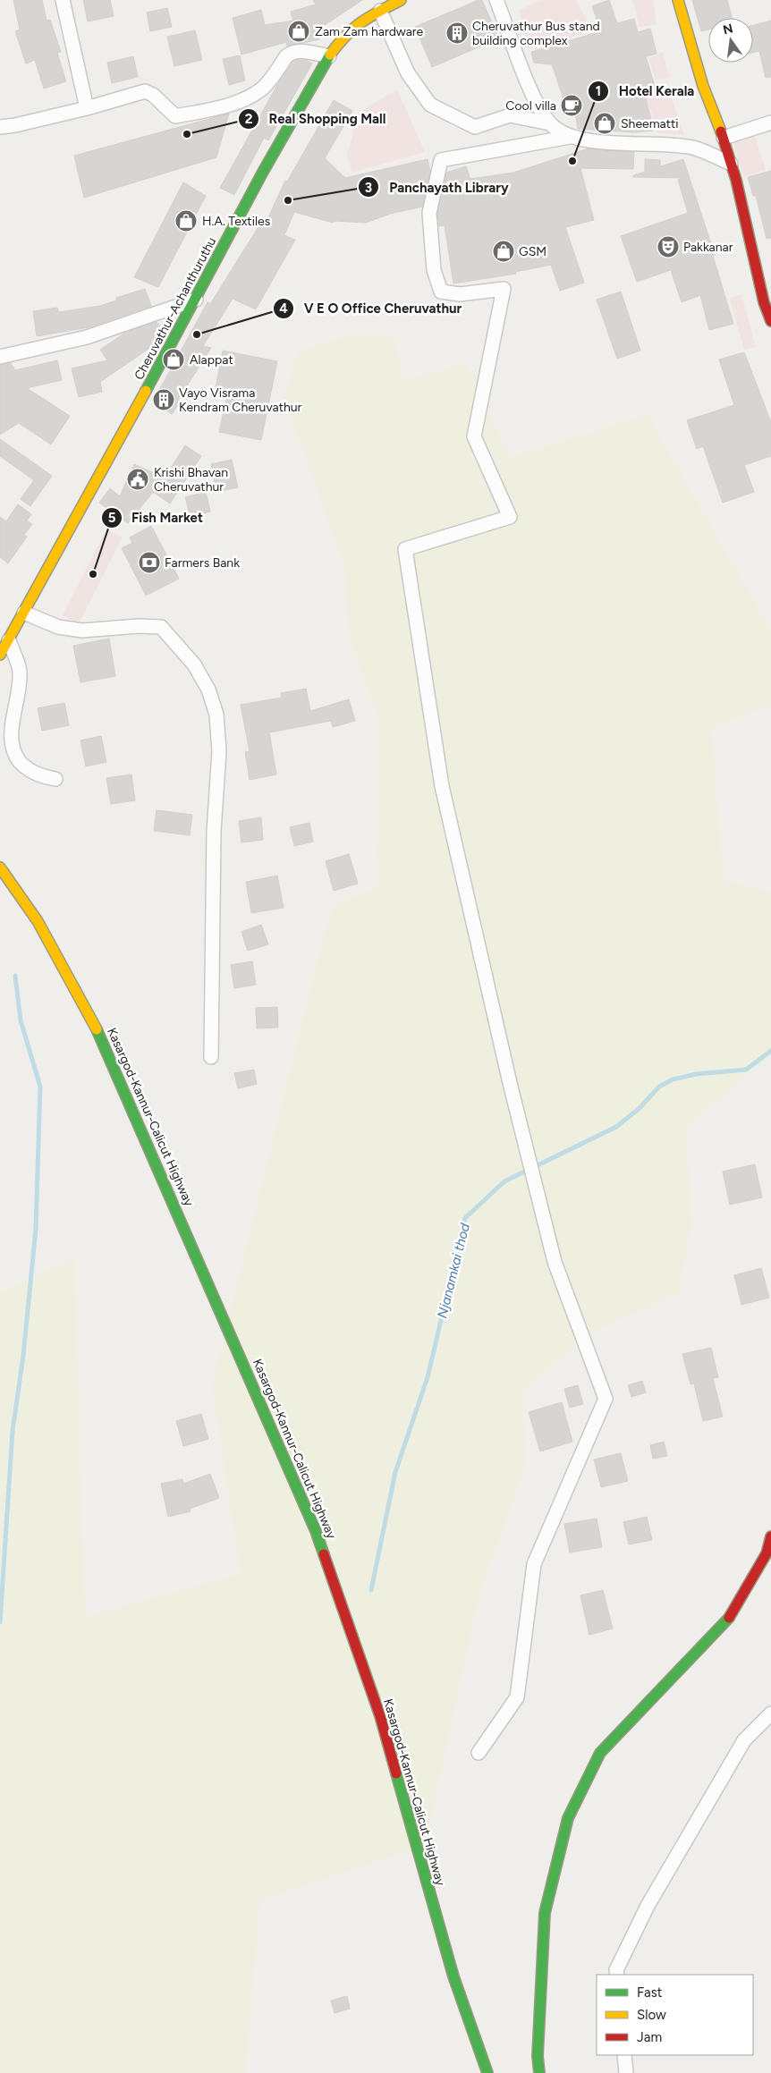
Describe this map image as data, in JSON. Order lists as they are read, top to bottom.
{
  "streets": {
    "main road": ["Cheruvathur-Achanthuruthu", "Kasargod-Kannur-Calicut Highway"]
  },
  "water": ["Njanamkai thod"],
  "places": {
    "shop": [
      "Zam Zam hardware",
      "Sheematti",
      "H.A. Textiles",
      "GSM",
      "Alappat"
    ],
    "building": ["Cheruvathur Bus stand building complex", "Vayo Visrama Kendram Cheruvathur"],
    "cafe": ["Cool villa"],
    "other": [
      "Real Shopping Mall",
      "Hotel Kerala",
      "Panchayath Library",
      "V E O Office Cheruvathur",
      "Fish Market"
    ],
    "theatre": ["Pakkanar"],
    "public building": ["Krishi Bhavan Cheruvathur"],
    "bank": ["Farmers Bank"]
  },
  "legend": ["Fast", "Slow", "Jam"],
  "north": "top"
}
